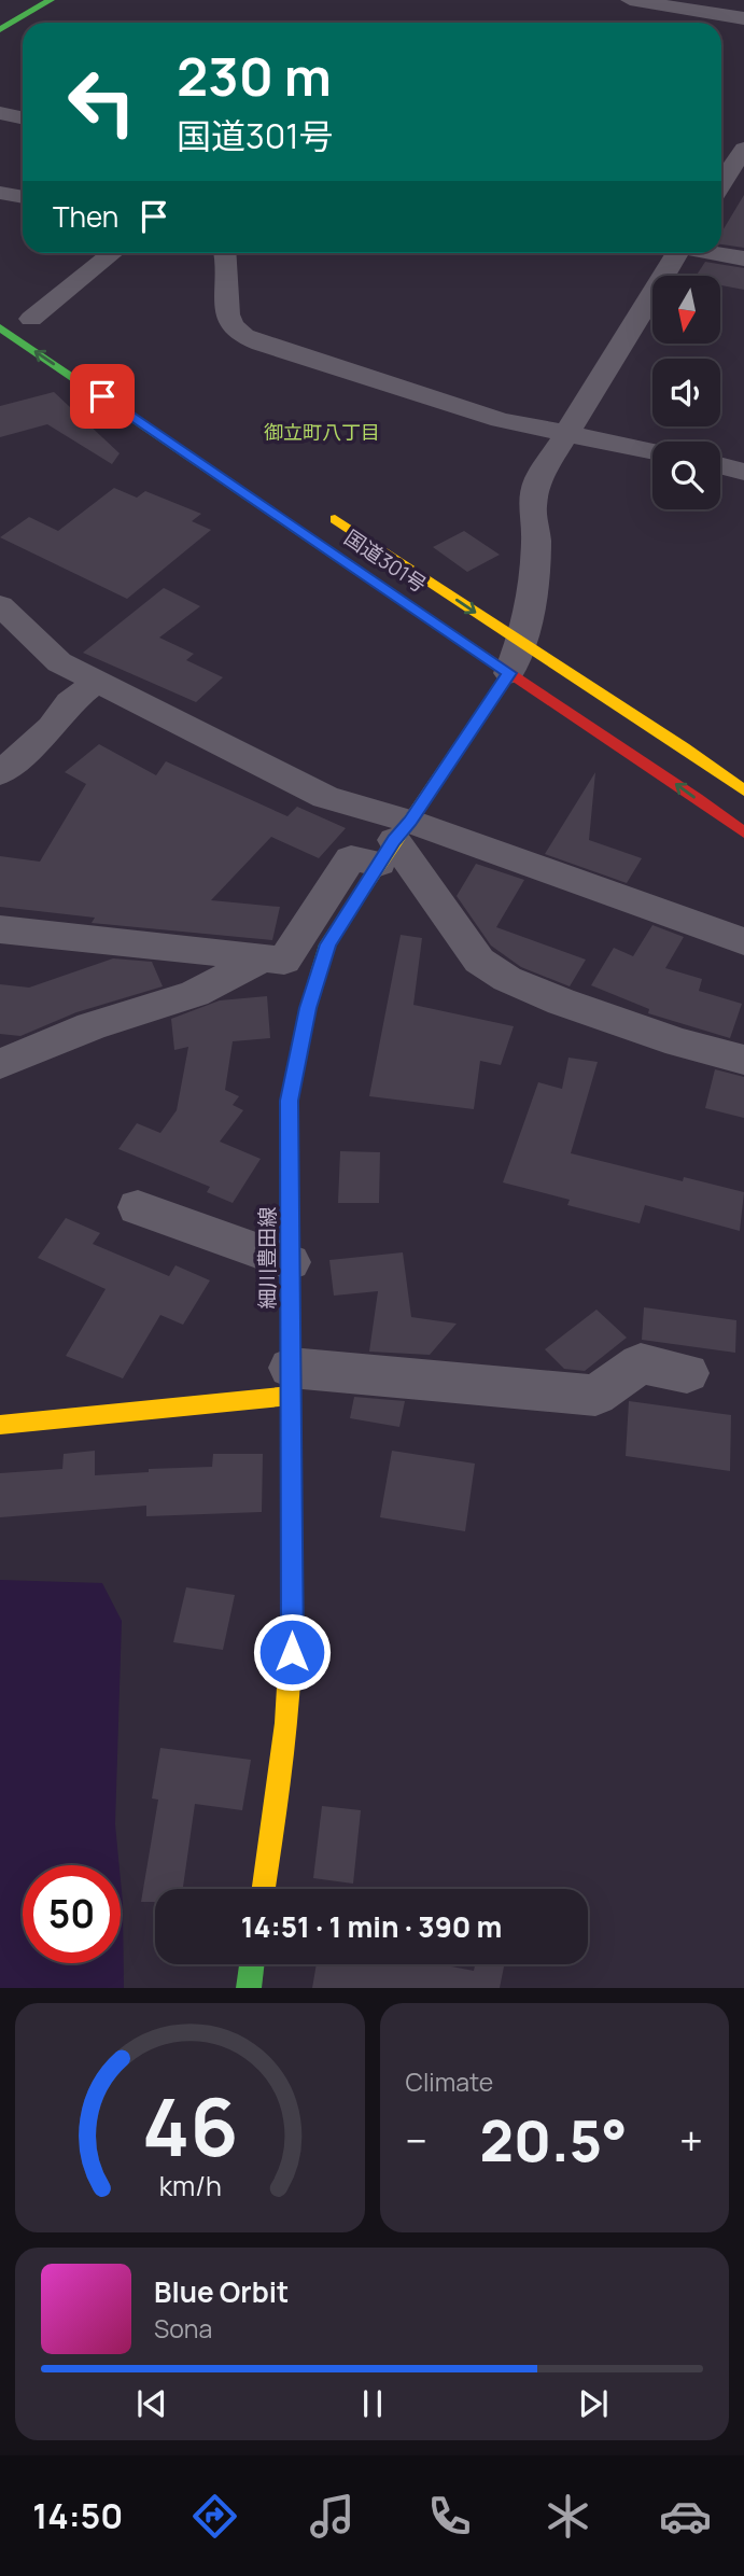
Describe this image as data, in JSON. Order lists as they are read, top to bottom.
{
  "streets": {
    "main road": ["国道301号", "細川豊田線"]
  },
  "crossings": [
    ["国道301号", "細川豊田線"]
  ],
  "districts": ["御立町八丁目"],
  "north": "bottom",
  "page": {
    "turn": ["230 m", "国道301号"],
    "then": "Then",
    "limit": "50",
    "trip": "14:51 · 1 min · 390 m",
    "tile": "Climate",
    "heat": ["−", "20.5°", "+"],
    "song": ["Blue Orbit", "Sona"],
    "tabs": "14:50",
    "gauge": ["46", "km/h"]
  }
}
